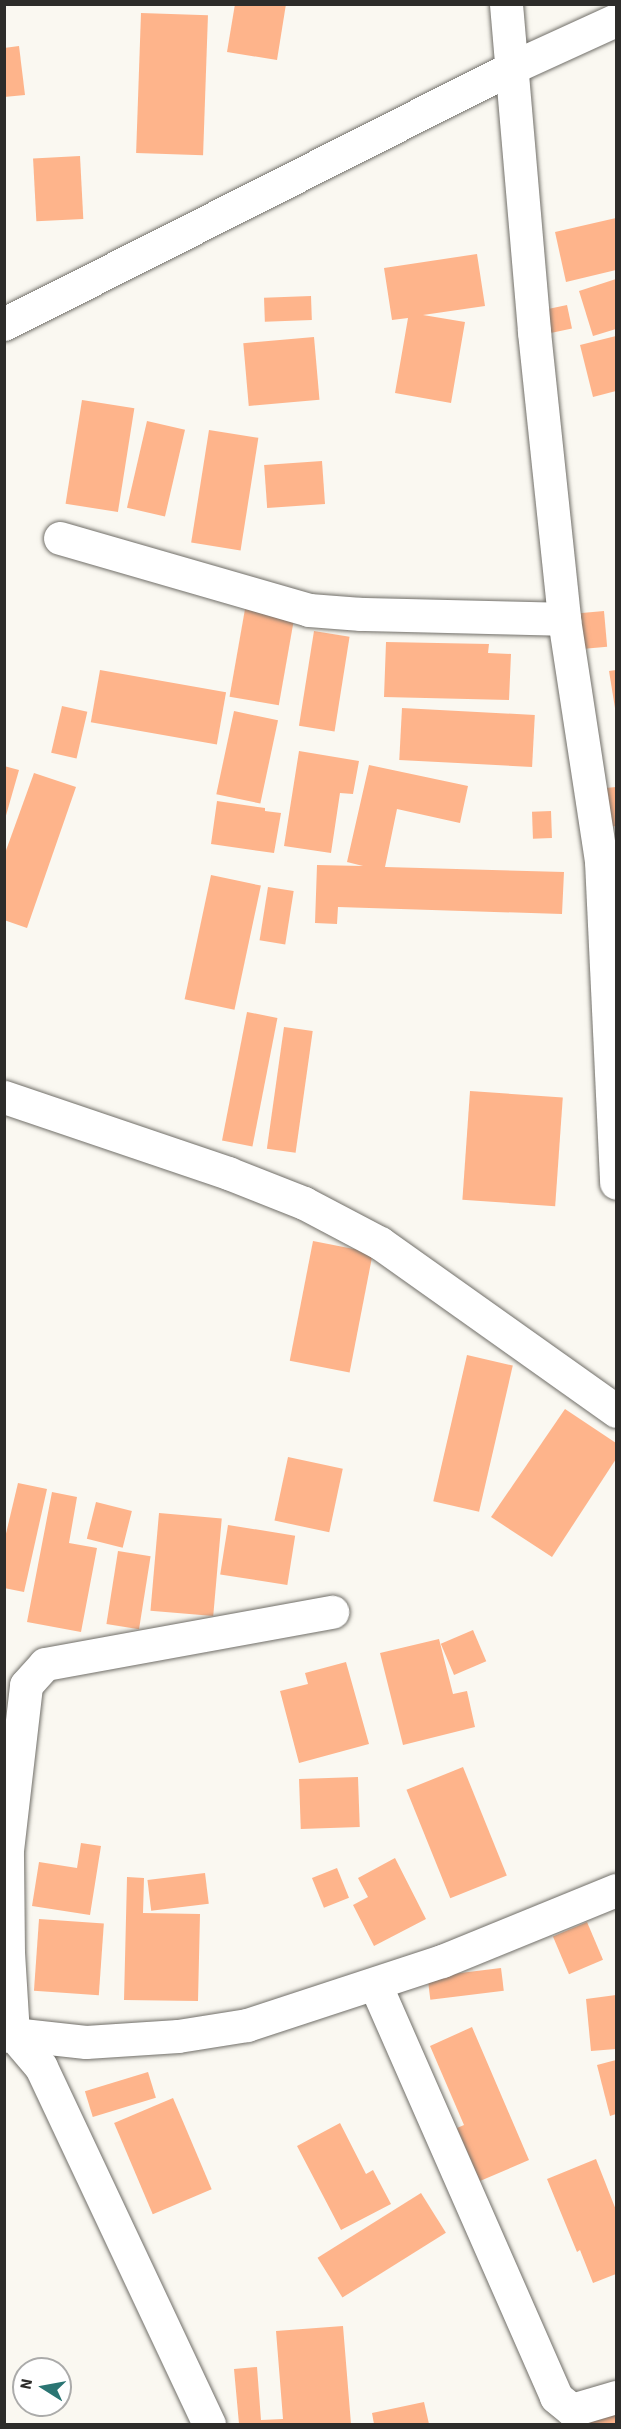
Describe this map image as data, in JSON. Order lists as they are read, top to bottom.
{
  "north": "left"
}
